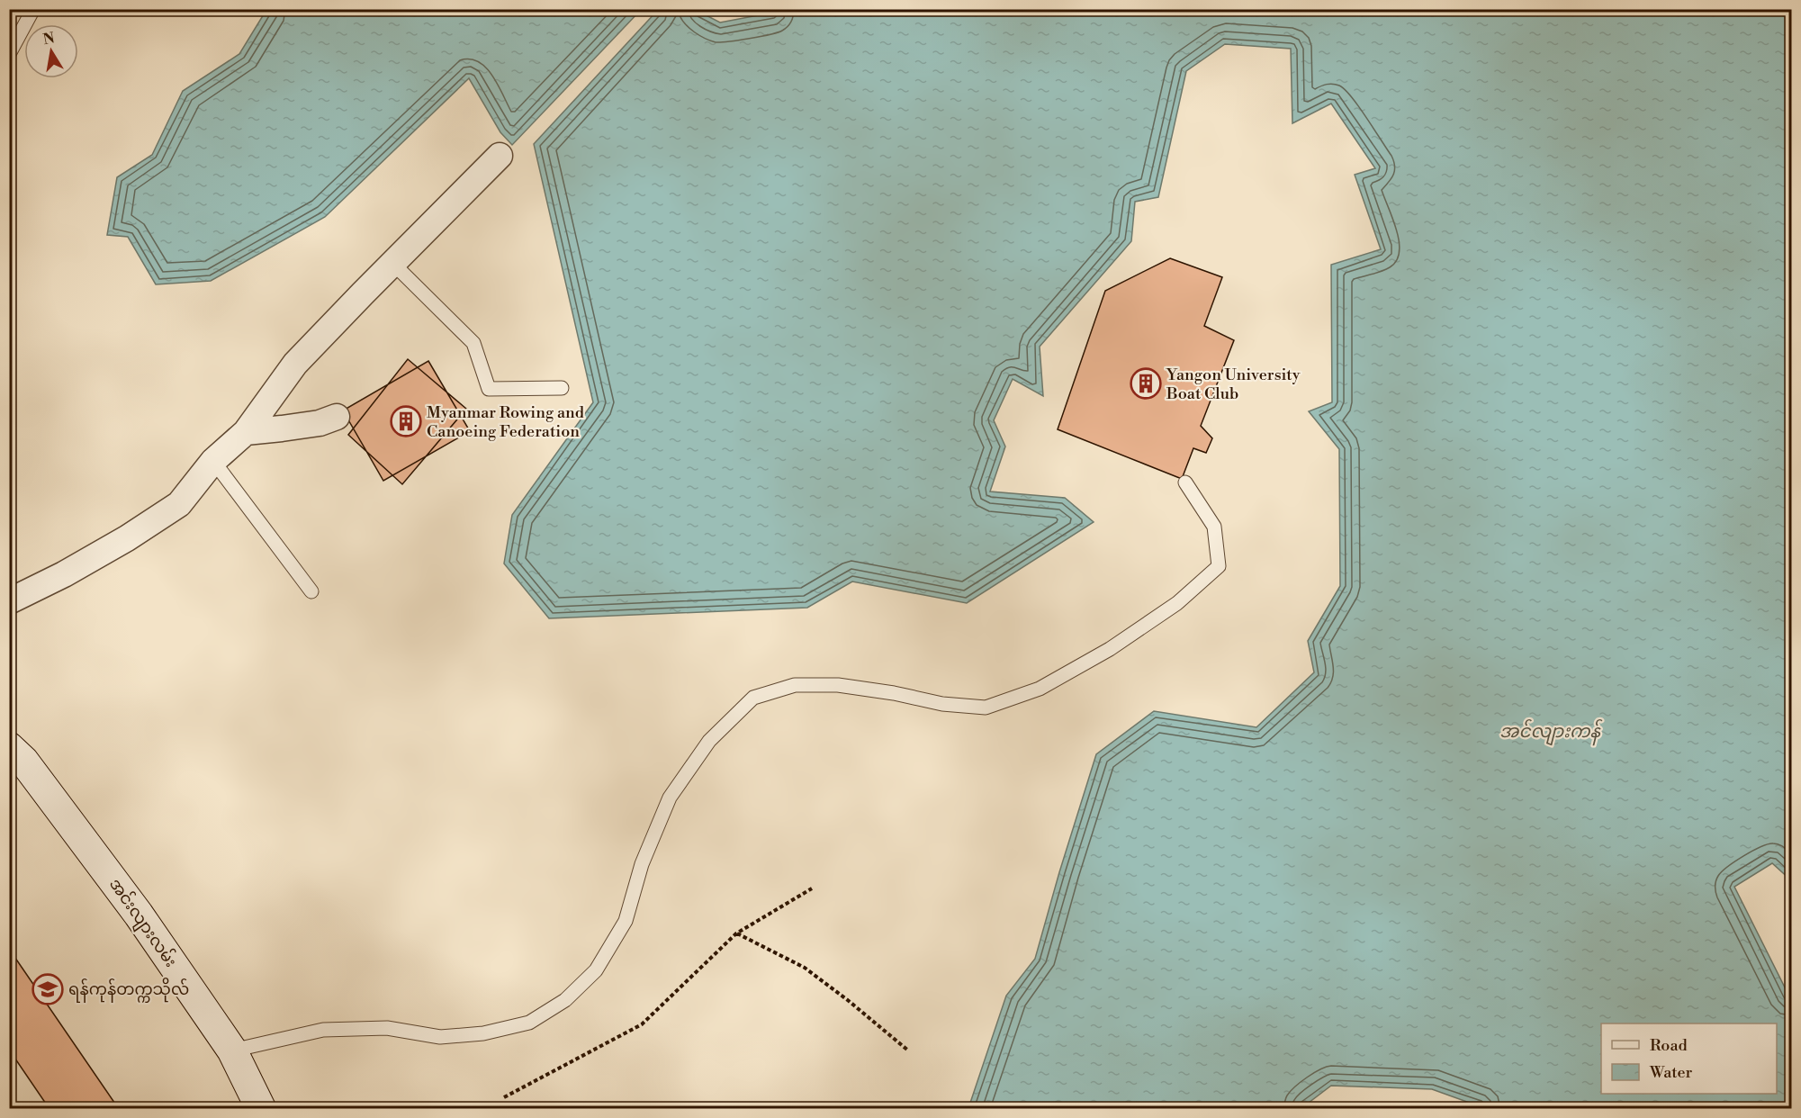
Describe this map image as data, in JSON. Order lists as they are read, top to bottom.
{
  "streets": {
    "main road": ["အင်းလျားလမ်း"]
  },
  "water": ["အင်လျားကန်"],
  "places": {
    "building": ["Yangon University Boat Club", "Myanmar Rowing and Canoeing Federation"],
    "school or university": ["ရန်ကုန်တက္ကသိုလ်"]
  },
  "legend": ["Road", "Water"],
  "north": "top"
}
